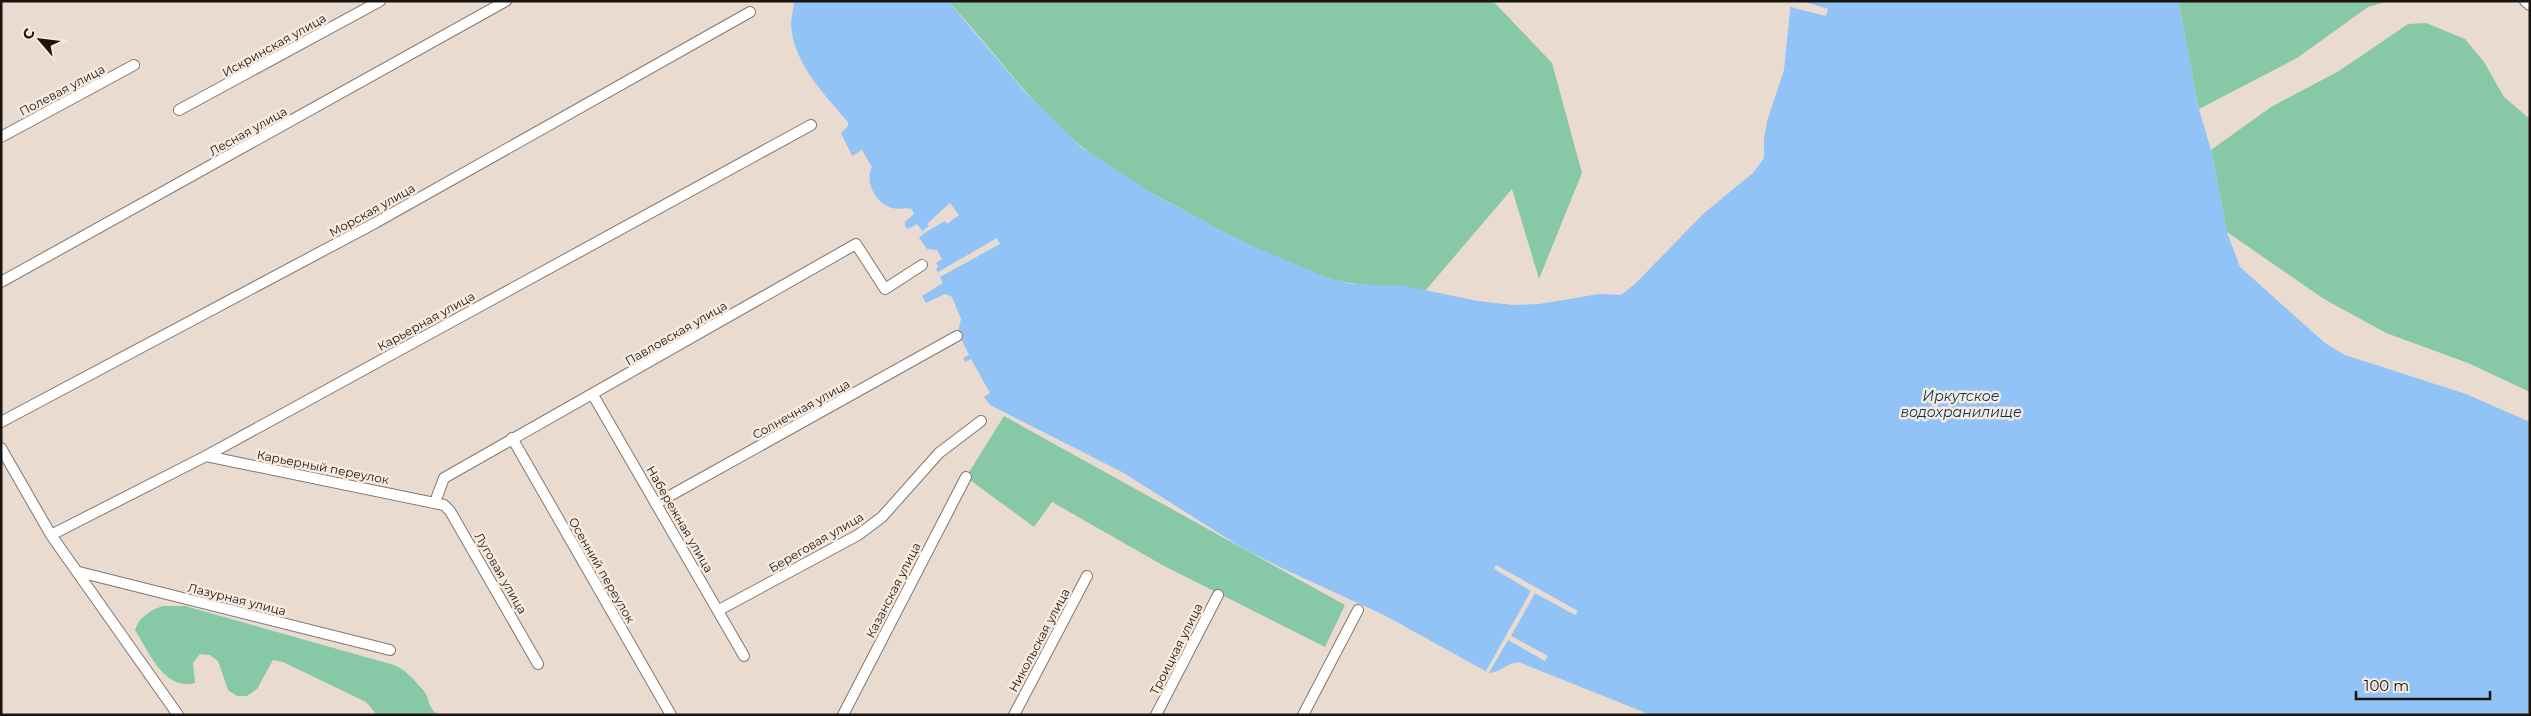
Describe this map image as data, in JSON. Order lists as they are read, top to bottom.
{
  "streets": {
    "street": [
      "Искринская улица",
      "Полевая улица",
      "Лесная улица",
      "Морская улица",
      "Карьерная улица",
      "Павловская улица",
      "Солнечная улица",
      "Карьерный переулок",
      "Набережная улица",
      "Береговая улица",
      "Осенний переулок",
      "Луговая улица",
      "Казанская улица",
      "Лазурная улица",
      "Никольская улица",
      "Троицкая улица"
    ]
  },
  "crossings": [
    ["Карьерная улица", "Карьерный переулок"],
    ["Павловская улица", "Карьерный переулок"],
    ["Павловская улица", "Набережная улица"],
    ["Павловская улица", "Осенний переулок"],
    ["Павловская улица", "Луговая улица"],
    ["Солнечная улица", "Набережная улица"],
    ["Карьерный переулок", "Луговая улица"],
    ["Набережная улица", "Береговая улица"]
  ],
  "water": ["Иркутское водохранилище"],
  "scale_bar": "100 m",
  "north": "top left"
}
